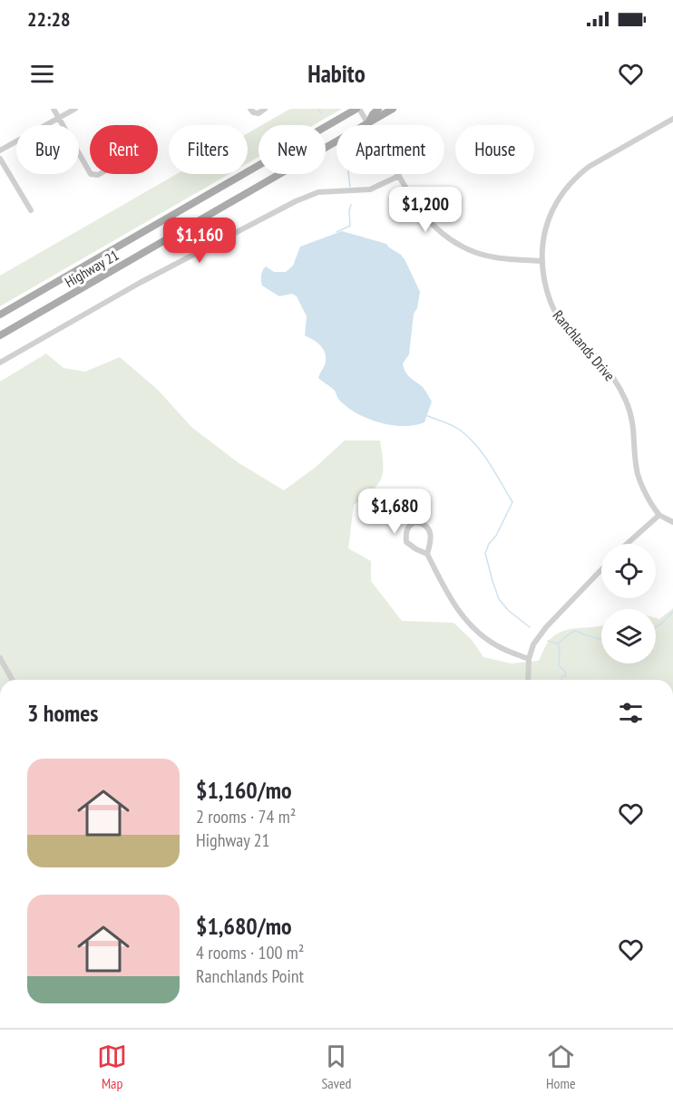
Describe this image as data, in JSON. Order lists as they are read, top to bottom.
{
  "streets": {
    "main road": ["Highway 21"],
    "street": ["Ranchlands Drive"]
  },
  "page": {
    "status": "22:28",
    "header": "Habito",
    "chip": [
      "Buy",
      "Rent",
      "Filters",
      "New",
      "Apartment",
      "House"
    ],
    "price": ["$1,200", "$1,160", "$1,680"],
    "heading": "3 homes",
    "list": [
      {
        "name": "$1,160/mo",
        "note": "2 rooms · 74 m² · Highway 21"
      },
      {
        "name": "$1,680/mo",
        "note": "4 rooms · 100 m² · Ranchlands Point"
      }
    ],
    "tabs": ["Map", "Saved", "Home"]
  }
}
